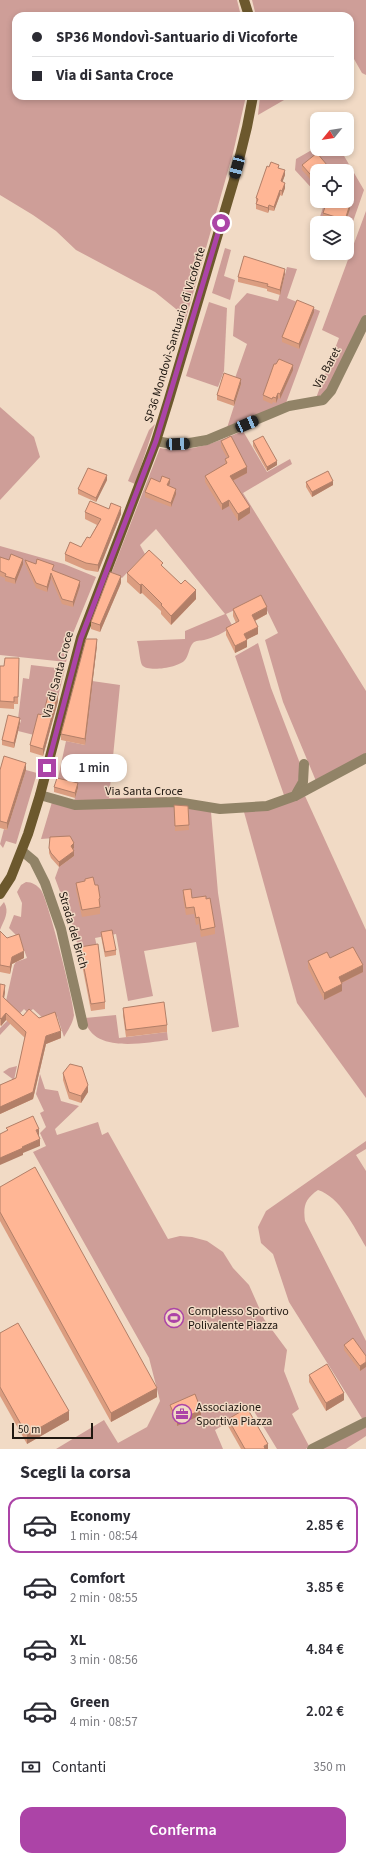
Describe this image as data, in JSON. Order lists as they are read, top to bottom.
{
  "streets": {
    "main road": ["SP36 Mondovì-Santuario di Vicoforte", "Via di Santa Croce"],
    "street": ["Via Baret", "Via Santa Croce", "Strada del Brich"]
  },
  "crossings": [
    ["SP36 Mondovì-Santuario di Vicoforte", "Via Baret"],
    ["SP36 Mondovì-Santuario di Vicoforte", "Via di Santa Croce"],
    ["Via Baret", "Via di Santa Croce"],
    ["Via di Santa Croce", "Via Santa Croce"],
    ["Via di Santa Croce", "Strada del Brich"]
  ],
  "places": {
    "sports": ["Complesso Sportivo Polivalente Piazza"],
    "office": ["Associazione Sportiva Piazza"]
  },
  "scale_bar": "50 m",
  "north": "bottom left",
  "page": {
    "banner": ["SP36 Mondovì-Santuario di Vicoforte", "Via di Santa Croce"],
    "bubble": "1 min",
    "scale": "50 m",
    "heading": "Scegli la corsa",
    "list": [
      {
        "name": "Economy",
        "note": "1 min · 08:54",
        "value": "2.85 €"
      },
      {
        "name": "Comfort",
        "note": "2 min · 08:55",
        "value": "3.85 €"
      },
      {
        "name": "XL",
        "note": "3 min · 08:56",
        "value": "4.84 €"
      },
      {
        "name": "Green",
        "note": "4 min · 08:57",
        "value": "2.02 €"
      }
    ],
    "pay": ["Contanti", "350 m"],
    "buttons": "Conferma"
  }
}
